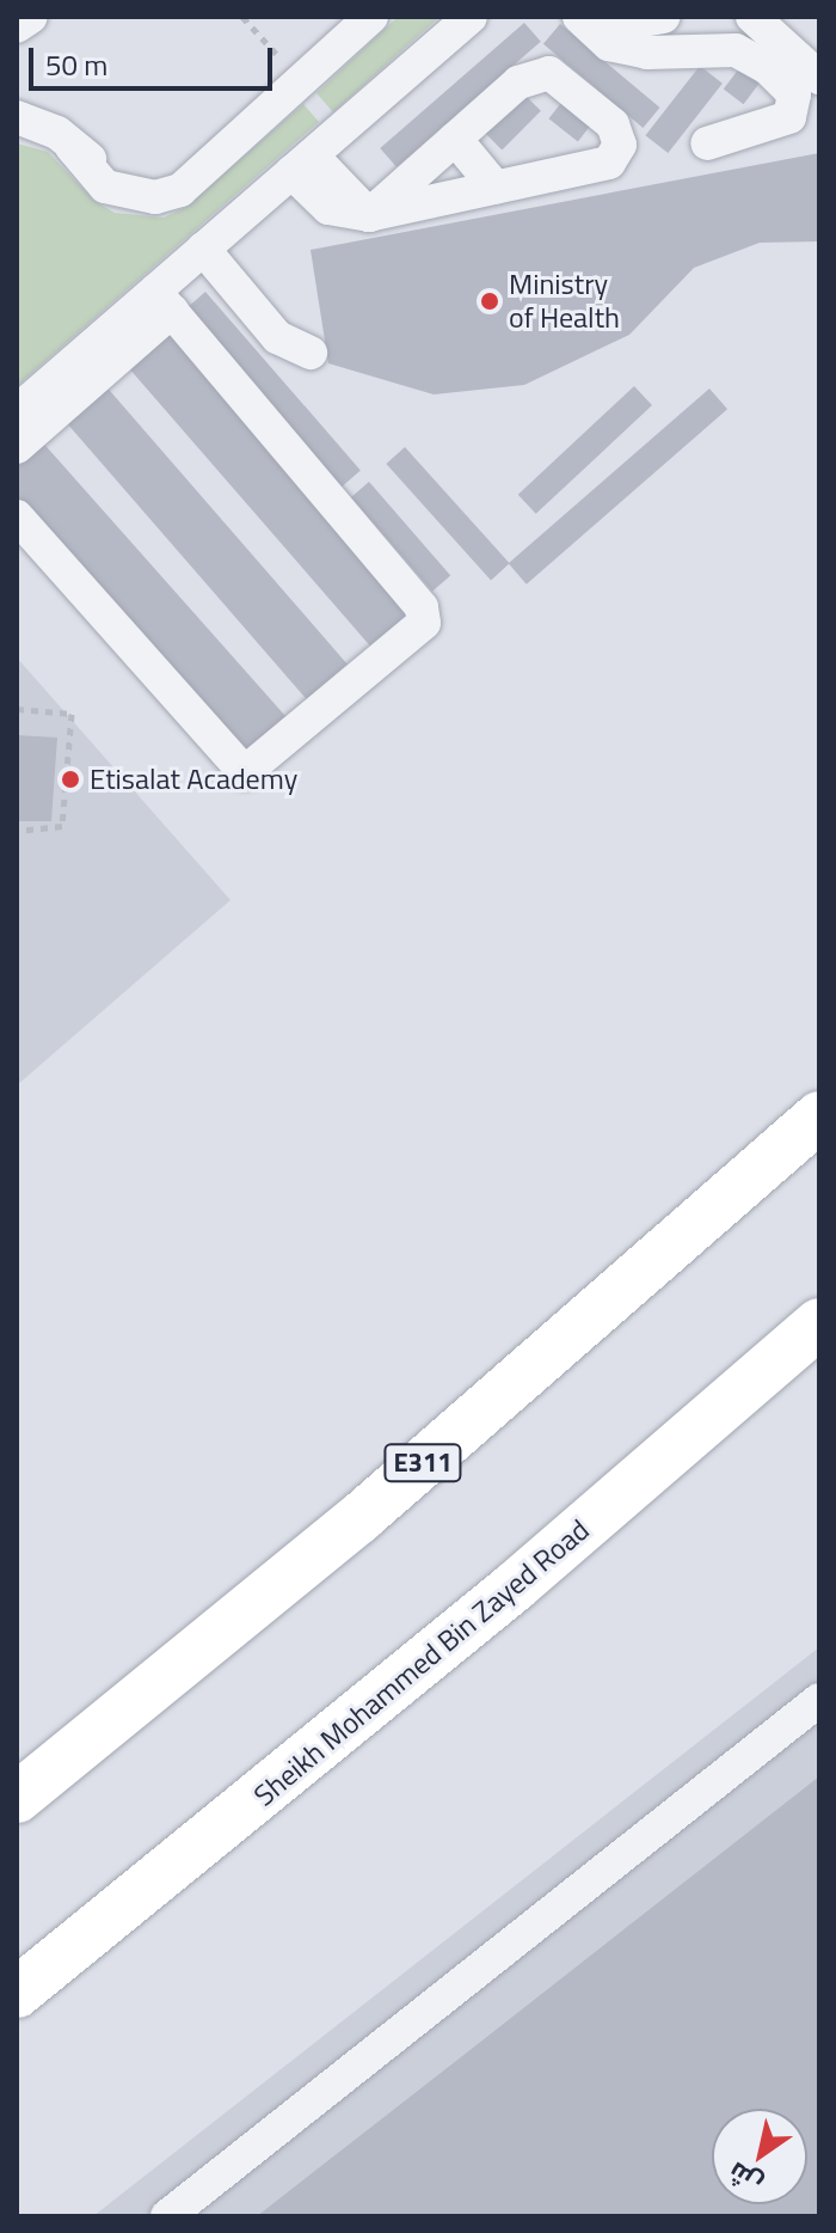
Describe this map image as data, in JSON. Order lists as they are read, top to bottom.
{
  "streets": {
    "highway": ["E311", "Sheikh Mohammed Bin Zayed Road"]
  },
  "places": ["Ministry of Health", "Etisalat Academy"],
  "scale_bar": "50 m",
  "north": "bottom left"
}
